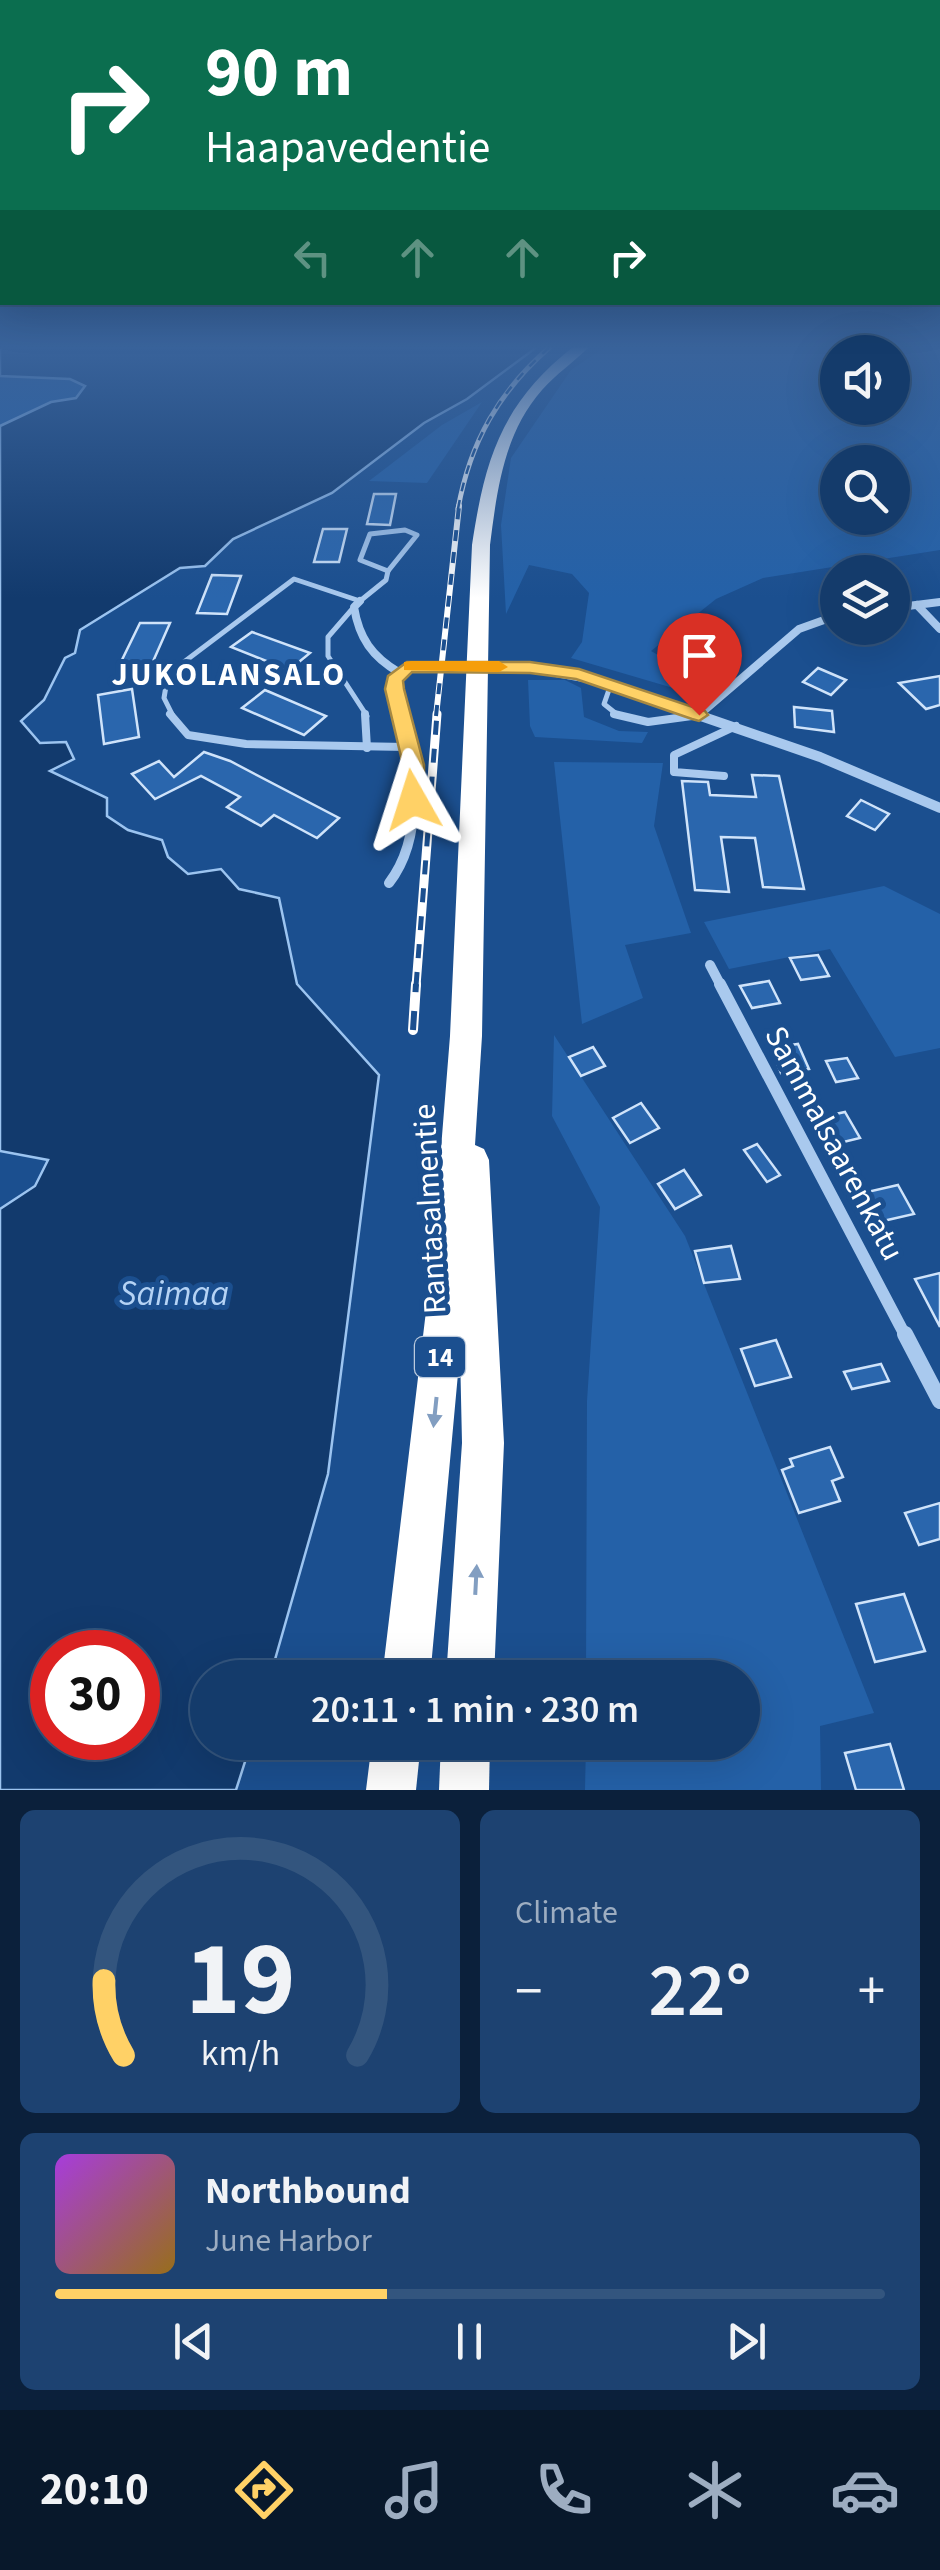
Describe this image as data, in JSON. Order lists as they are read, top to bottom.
{
  "streets": {
    "highway": ["Rantasalmentie", "14"],
    "street": ["Sammalsaarenkatu"]
  },
  "districts": ["JUKOLANSALO"],
  "water": ["Saimaa"],
  "page": {
    "turn": ["90 m", "Haapavedentie"],
    "limit": "30",
    "trip": "20:11 · 1 min · 230 m",
    "tile": "Climate",
    "heat": ["−", "22°", "+"],
    "song": ["Northbound", "June Harbor"],
    "tabs": "20:10",
    "gauge": ["19", "km/h"]
  }
}
